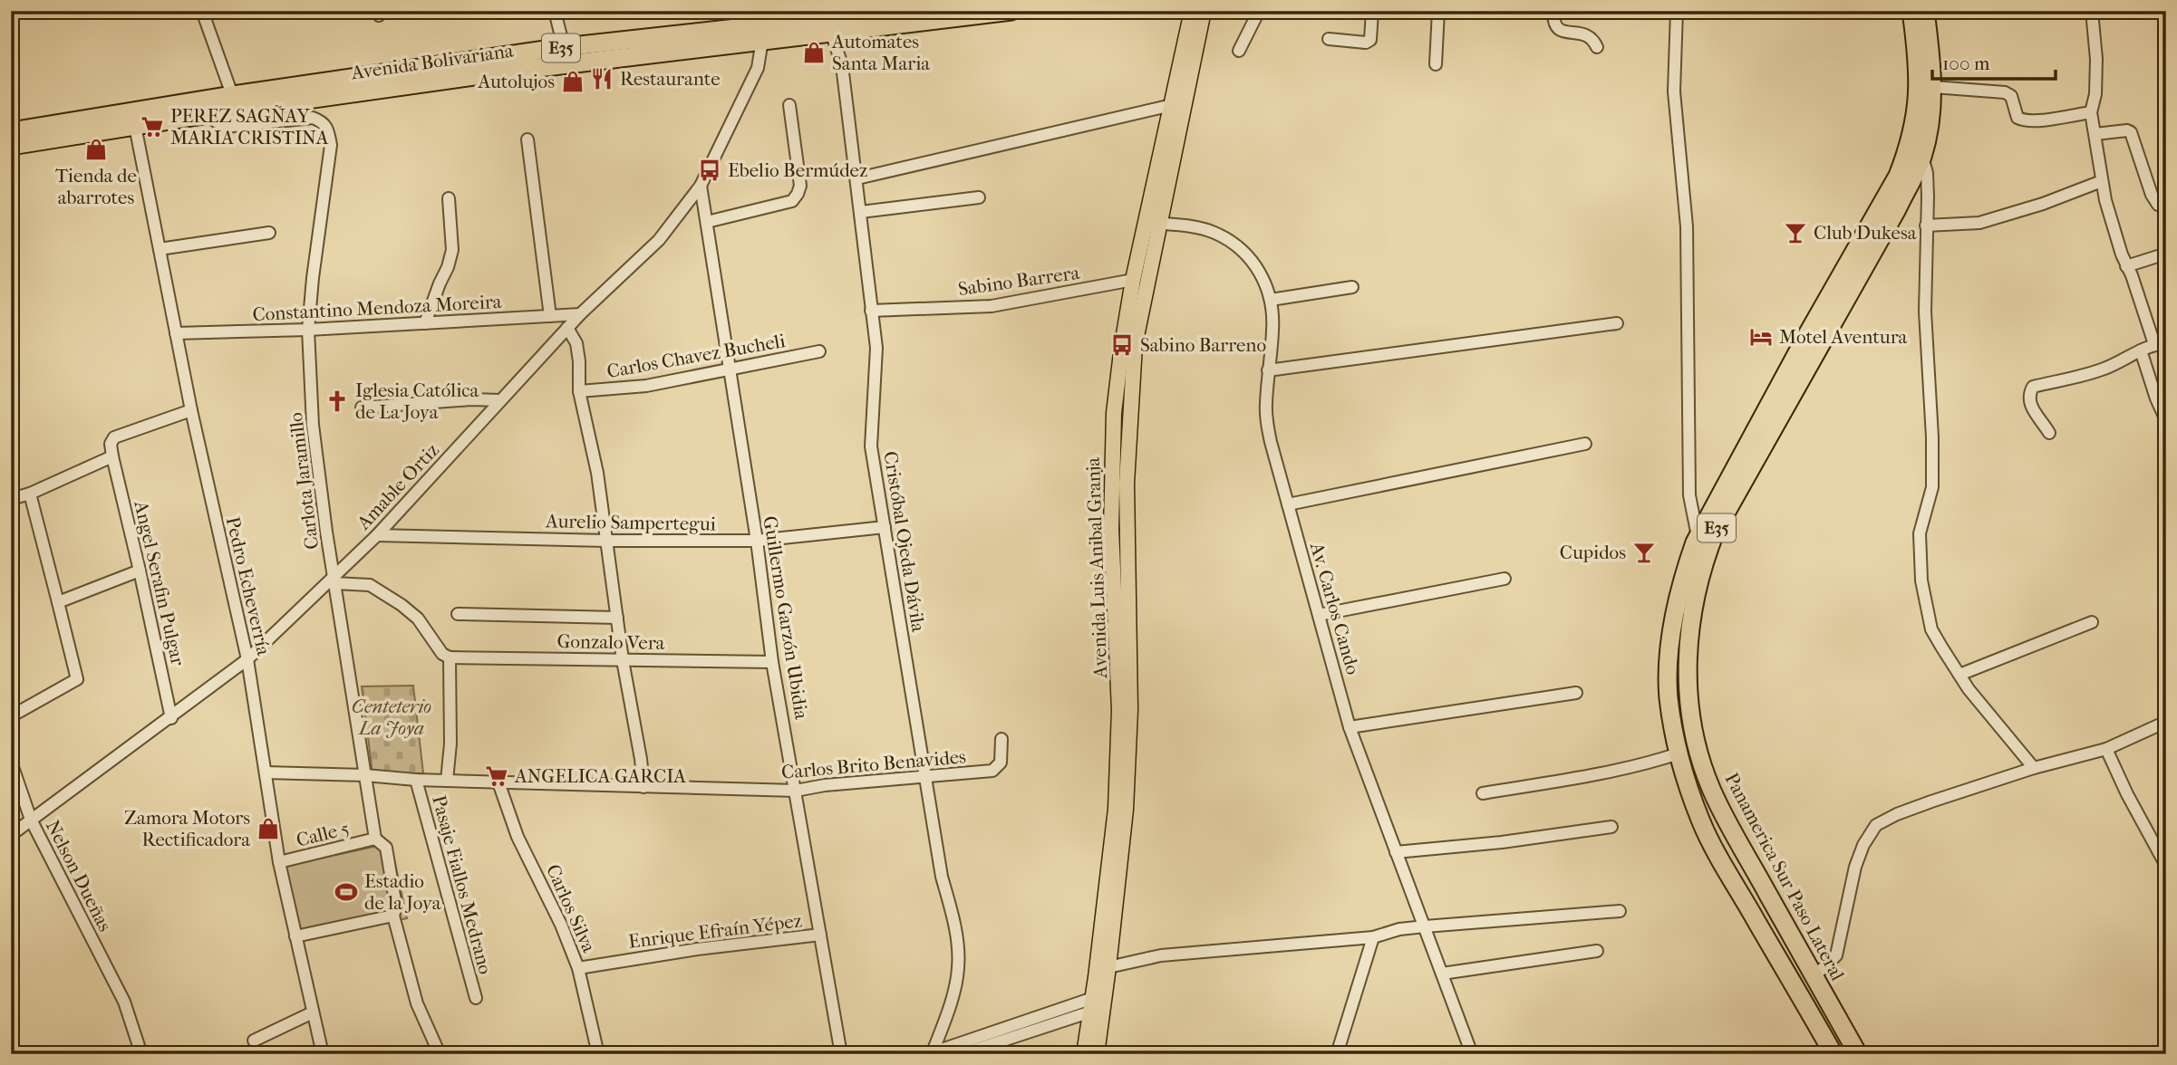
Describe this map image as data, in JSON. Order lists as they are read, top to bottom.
{
  "streets": {
    "highway": ["E35", "Avenida Bolivariana", "Panamerica Sur Paso Lateral"],
    "main road": ["Avenida Luis Anibal Granja"],
    "street": [
      "Sabino Barrera",
      "Constantino Mendoza Moreira",
      "Carlos Chavez Bucheli",
      "Carlota Jaramillo",
      "Amable Ortiz",
      "Aurelio Sampertegui",
      "Cristóbal Ojeda Dávila",
      "Angel Serafin Pulgar",
      "Pedro Echeverría",
      "Av. Carlos Cando",
      "Guillermo Garzón Ubidia",
      "Gonzalo Vera",
      "Carlos Brito Benavides",
      "Calle 5",
      "Nelson Dueñas",
      "Pasaje Fiallos Medrano",
      "Carlos Silva",
      "Enrique Efraín Yépez"
    ]
  },
  "crossings": [
    ["Avenida Bolivariana", "Carlota Jaramillo"],
    ["Avenida Bolivariana", "Amable Ortiz"],
    ["Avenida Bolivariana", "Cristóbal Ojeda Dávila"],
    ["Avenida Bolivariana", "Pedro Echeverría"],
    ["Sabino Barrera", "Cristóbal Ojeda Dávila"],
    ["Sabino Barrera", "Avenida Luis Anibal Granja"],
    ["Constantino Mendoza Moreira", "Carlota Jaramillo"],
    ["Constantino Mendoza Moreira", "Amable Ortiz"],
    ["Constantino Mendoza Moreira", "Pedro Echeverría"],
    ["Carlos Chavez Bucheli", "Guillermo Garzón Ubidia"],
    ["Carlota Jaramillo", "Amable Ortiz"],
    ["Carlota Jaramillo", "Carlos Brito Benavides"],
    ["Carlota Jaramillo", "Calle 5"],
    ["Amable Ortiz", "Aurelio Sampertegui"],
    ["Amable Ortiz", "Angel Serafin Pulgar"],
    ["Amable Ortiz", "Pedro Echeverría"],
    ["Amable Ortiz", "Guillermo Garzón Ubidia"],
    ["Amable Ortiz", "Nelson Dueñas"],
    ["Aurelio Sampertegui", "Cristóbal Ojeda Dávila"],
    ["Aurelio Sampertegui", "Guillermo Garzón Ubidia"],
    ["Cristóbal Ojeda Dávila", "Carlos Brito Benavides"],
    ["Avenida Luis Anibal Granja", "Av. Carlos Cando"],
    ["Pedro Echeverría", "Carlos Brito Benavides"],
    ["Pedro Echeverría", "Calle 5"],
    ["Guillermo Garzón Ubidia", "Gonzalo Vera"],
    ["Guillermo Garzón Ubidia", "Carlos Brito Benavides"],
    ["Guillermo Garzón Ubidia", "Enrique Efraín Yépez"],
    ["Carlos Brito Benavides", "Pasaje Fiallos Medrano"],
    ["Carlos Brito Benavides", "Carlos Silva"],
    ["Carlos Silva", "Enrique Efraín Yépez"]
  ],
  "parks": ["Centeterio La Joya"],
  "places": {
    "shop": [
      "Automates Santa Maria",
      "Autolujos",
      "Tienda de abarrotes",
      "Zamora Motors Rectificadora"
    ],
    "restaurant": ["Restaurante"],
    "supermarket": ["PEREZ SAGÑAY MARIA CRISTINA", "ANGELICA GARCIA"],
    "bus stop": ["Ebelio Bermúdez", "Sabino Barreno"],
    "bar": ["Club Dukesa", "Cupidos"],
    "hotel": ["Motel Aventura"],
    "church": ["Iglesia Católica de La Joya"],
    "sports": ["Estadio de la Joya"]
  },
  "scale_bar": "100 m"
}
